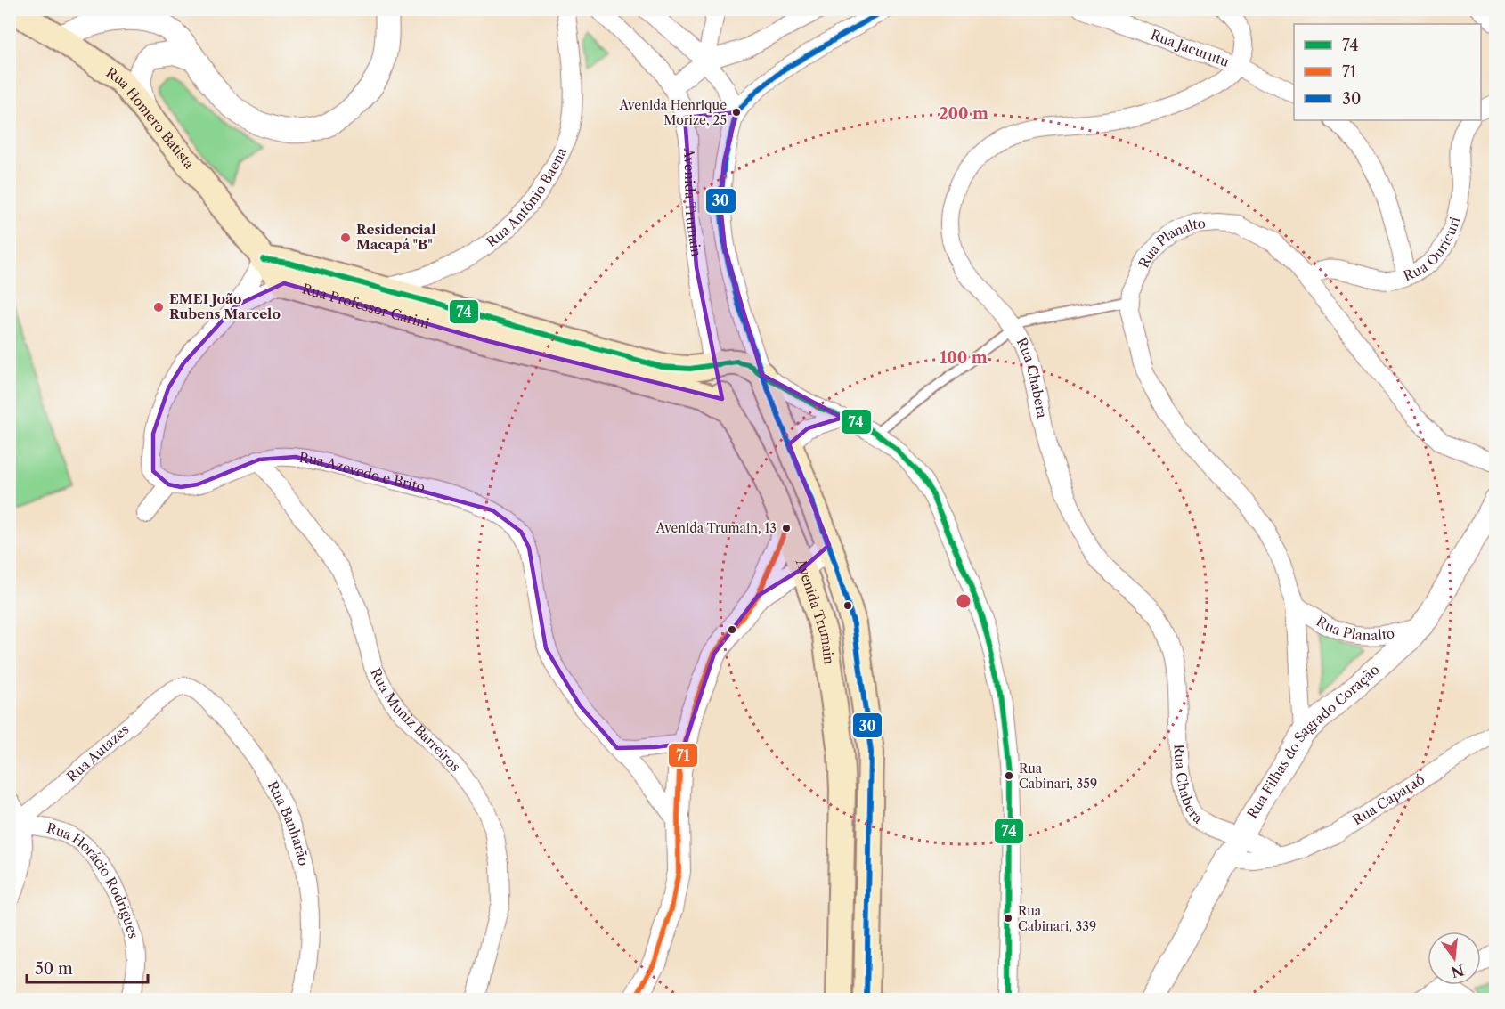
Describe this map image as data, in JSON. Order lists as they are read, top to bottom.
{
  "streets": {
    "main road": ["Rua Homero Batista", "Avenida Trumain", "Rua Professor Carini"],
    "street": [
      "Rua Jacurutu",
      "Rua Antônio Baena",
      "Rua Ouricuri",
      "Rua Planalto",
      "Rua Chabera",
      "Rua Azevedo e Brito",
      "Rua Muniz Barreiros",
      "Rua Filhas do Sagrado Coração",
      "Rua Autazes",
      "Rua Caparaó",
      "Rua Banharão",
      "Rua Horácio Rodrigues"
    ]
  },
  "crossings": [
    ["Rua Jacurutu", "Rua Chabera"],
    ["Rua Homero Batista", "Rua Professor Carini"],
    ["Rua Antônio Baena", "Rua Professor Carini"],
    ["Avenida Trumain", "Rua Professor Carini"],
    ["Rua Ouricuri", "Rua Planalto"],
    ["Rua Planalto", "Rua Filhas do Sagrado Coração"],
    ["Rua Chabera", "Rua Filhas do Sagrado Coração"],
    ["Rua Azevedo e Brito", "Rua Muniz Barreiros"],
    ["Rua Filhas do Sagrado Coração", "Rua Caparaó"],
    ["Rua Autazes", "Rua Banharão"],
    ["Rua Autazes", "Rua Horácio Rodrigues"]
  ],
  "places": [
    "Avenida Henrique Morize, 25",
    "Residencial Macapá \"B\"",
    "EMEI João Rubens Marcelo",
    "Avenida Trumain, 13",
    "Rua Cabinari, 359",
    "Rua Cabinari, 339"
  ],
  "lines": ["transit line 30", "transit line 74", "transit line 71"],
  "legend": ["74", "71", "30"],
  "scale_bar": "50 m",
  "north": "bottom",
  "rings": ["200 m", "100 m"]
}
